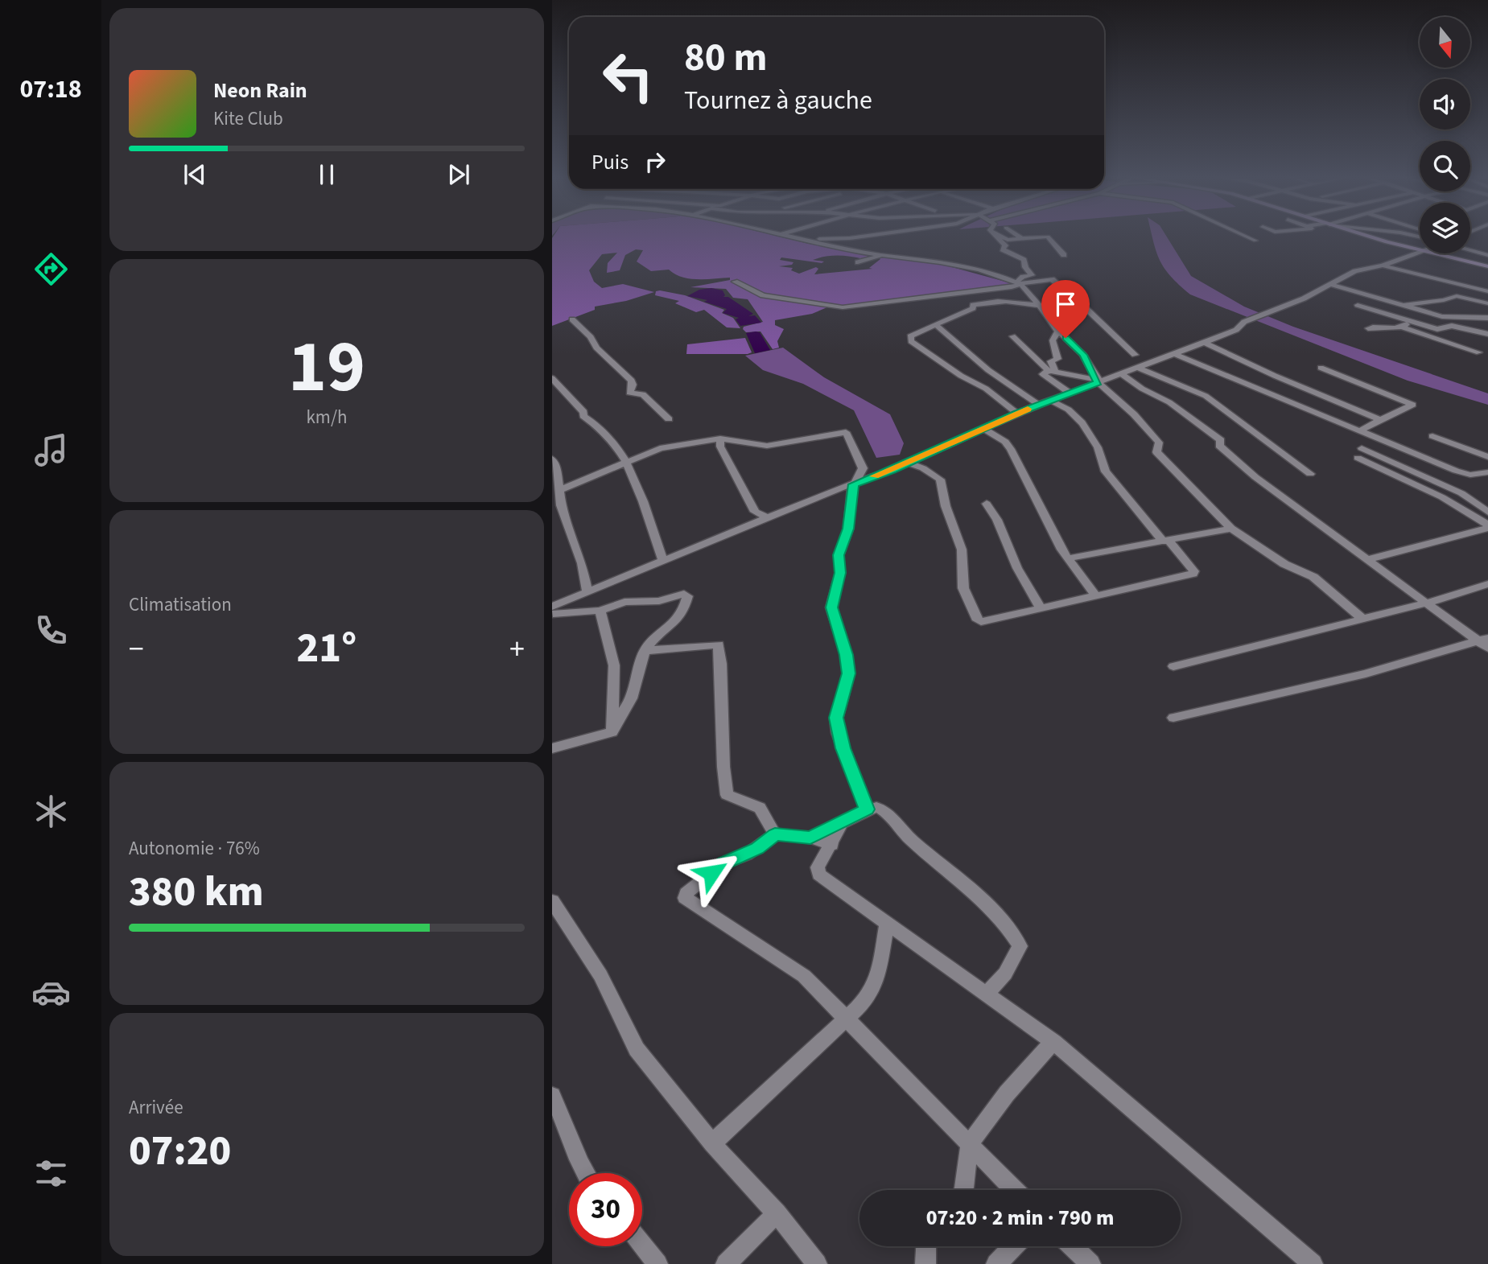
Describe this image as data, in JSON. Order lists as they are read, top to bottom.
{
  "north": "bottom",
  "page": {
    "tabs": "07:18",
    "turn": ["80 m", "Tournez à gauche"],
    "song": ["Neon Rain", "Kite Club"],
    "then": "Puis",
    "tile": [
      ["19", "km/h"],
      "Climatisation",
      ["Autonomie · 76%", "380 km"],
      ["Arrivée", "07:20"]
    ],
    "heat": ["−", "21°", "+"],
    "limit": "30",
    "trip": "07:20 · 2 min · 790 m"
  }
}
